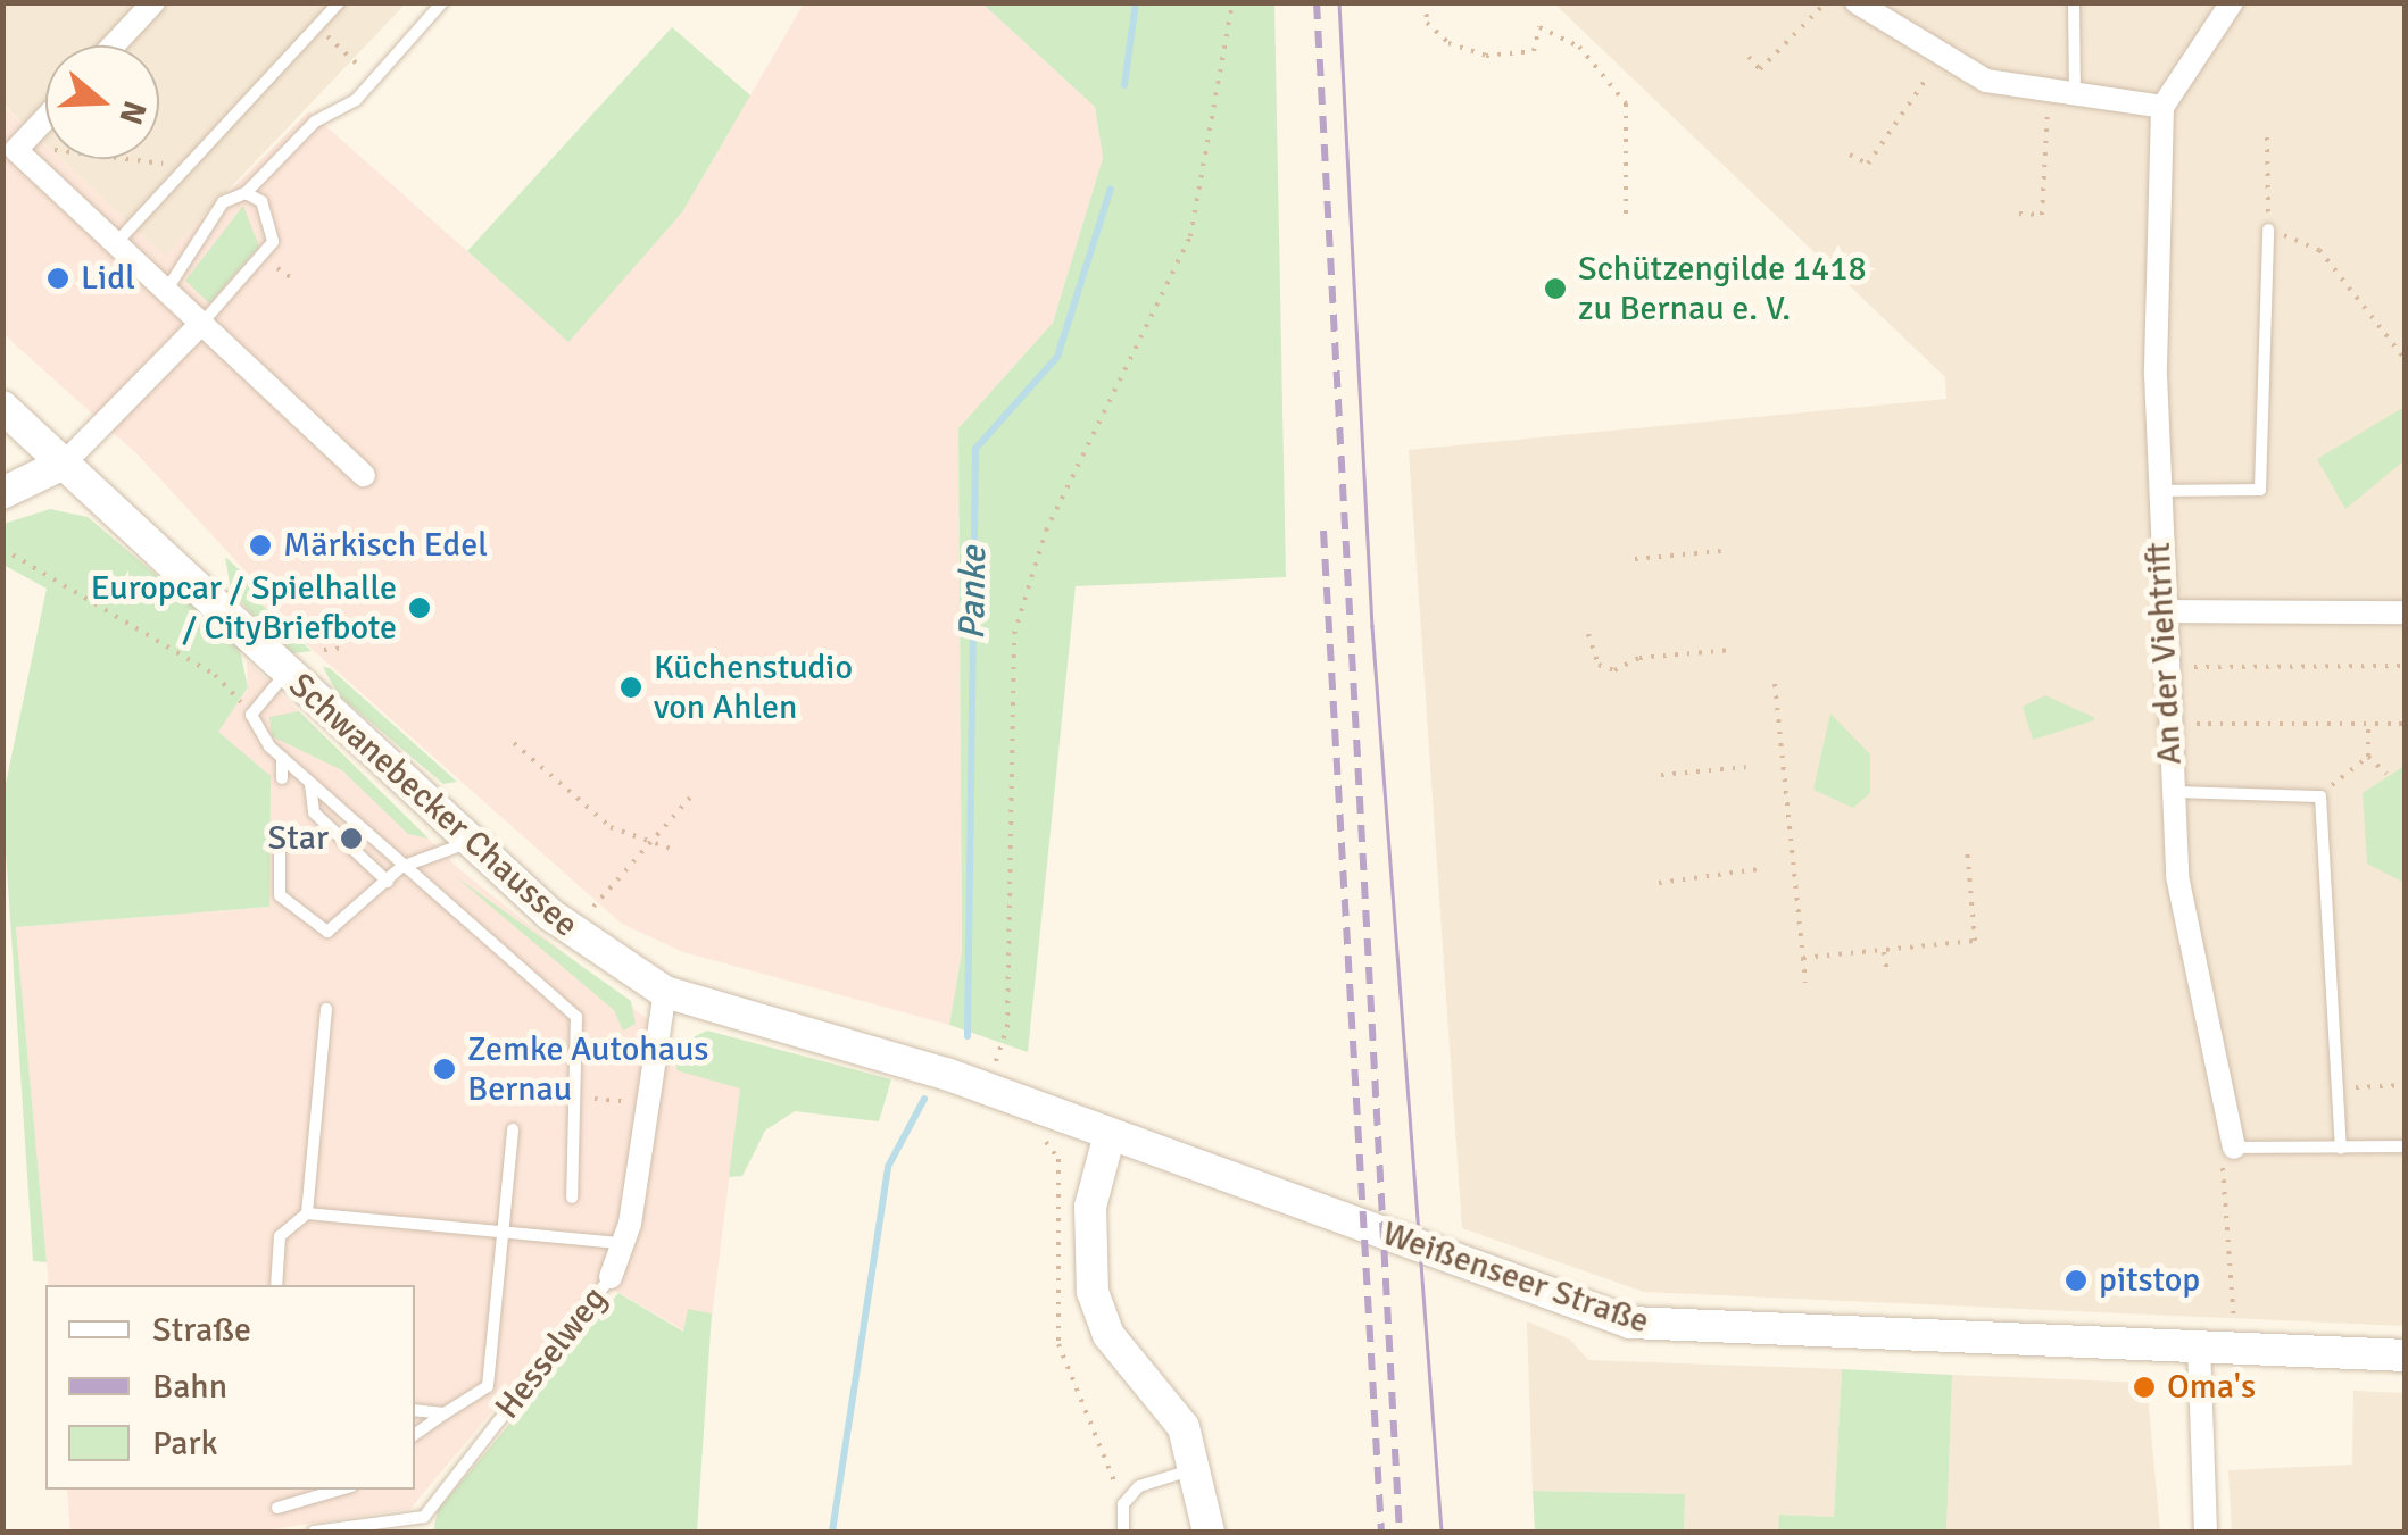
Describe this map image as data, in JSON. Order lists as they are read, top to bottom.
{
  "streets": {
    "main road": ["Schwanebecker Chaussee", "Weißenseer Straße"],
    "street": ["An der Viehtrift", "Hesselweg"]
  },
  "crossings": [
    ["Schwanebecker Chaussee", "Weißenseer Straße"],
    ["Schwanebecker Chaussee", "Hesselweg"],
    ["Weißenseer Straße", "Hesselweg"]
  ],
  "water": ["Panke"],
  "places": [
    "Lidl",
    "Schützengilde 1418 zu Bernau e. V.",
    "Märkisch Edel",
    "Europcar / Spielhalle / CityBriefbote",
    "Küchenstudio von Ahlen",
    "Star",
    "Zemke Autohaus Bernau",
    "pitstop",
    "Oma's"
  ],
  "legend": ["Straße", "Bahn", "Park"],
  "north": "right"
}
